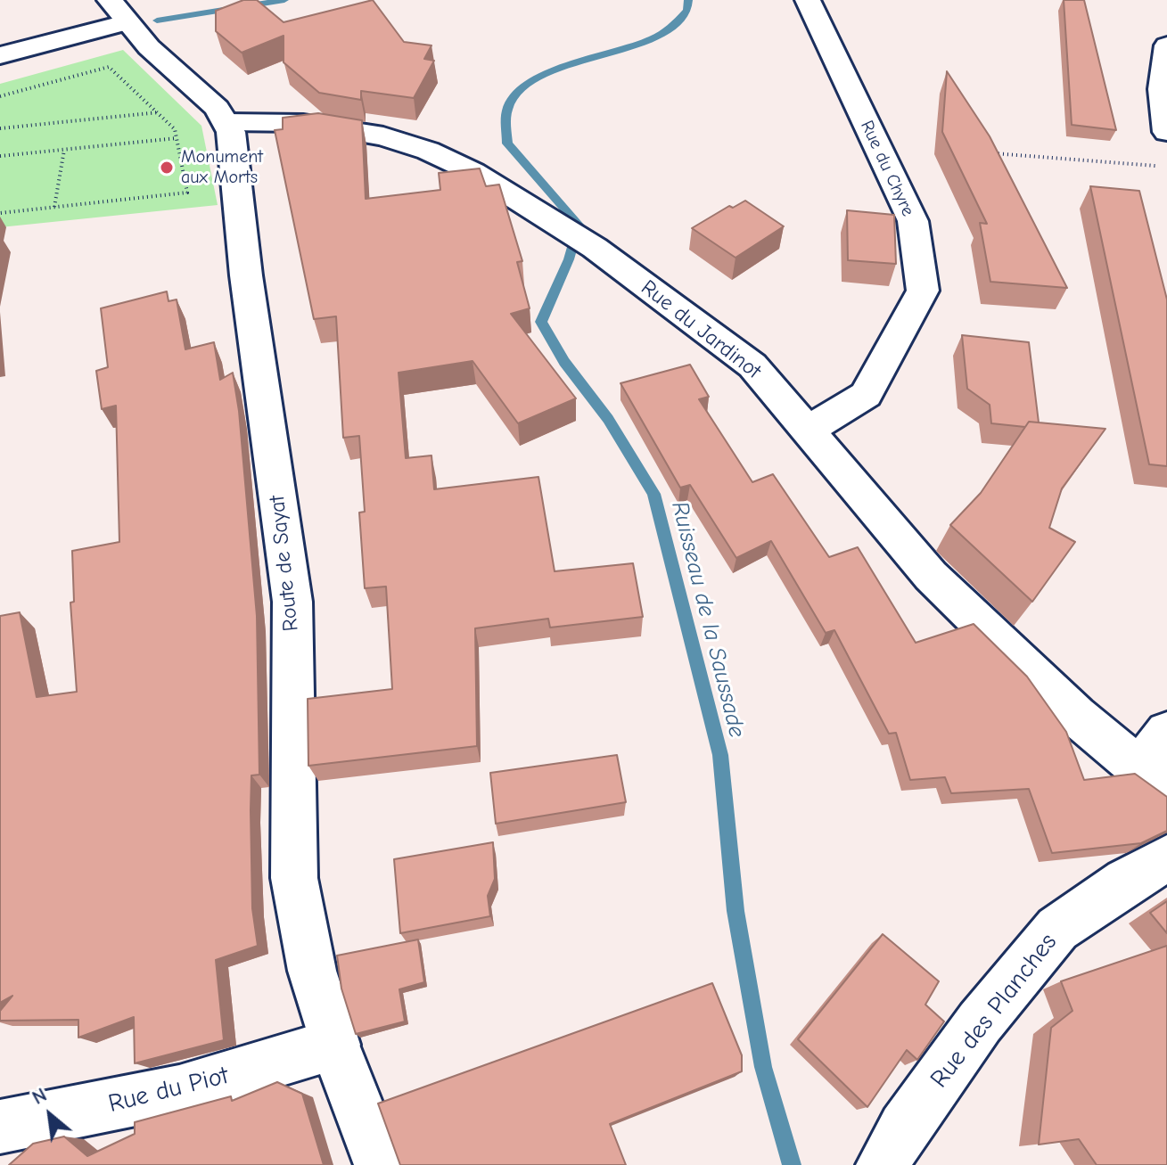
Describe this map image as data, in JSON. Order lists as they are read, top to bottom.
{
  "streets": {
    "street": [
      "Rue du Chyre",
      "Rue du Jardinot",
      "Route de Sayat",
      "Rue des Planches",
      "Rue du Piot"
    ]
  },
  "crossings": [
    ["Rue du Chyre", "Rue du Jardinot"],
    ["Rue du Jardinot", "Route de Sayat"],
    ["Route de Sayat", "Rue du Piot"]
  ],
  "water": ["Ruisseau de la Saussade"],
  "places": ["Monument aux Morts"],
  "north": "top left"
}
